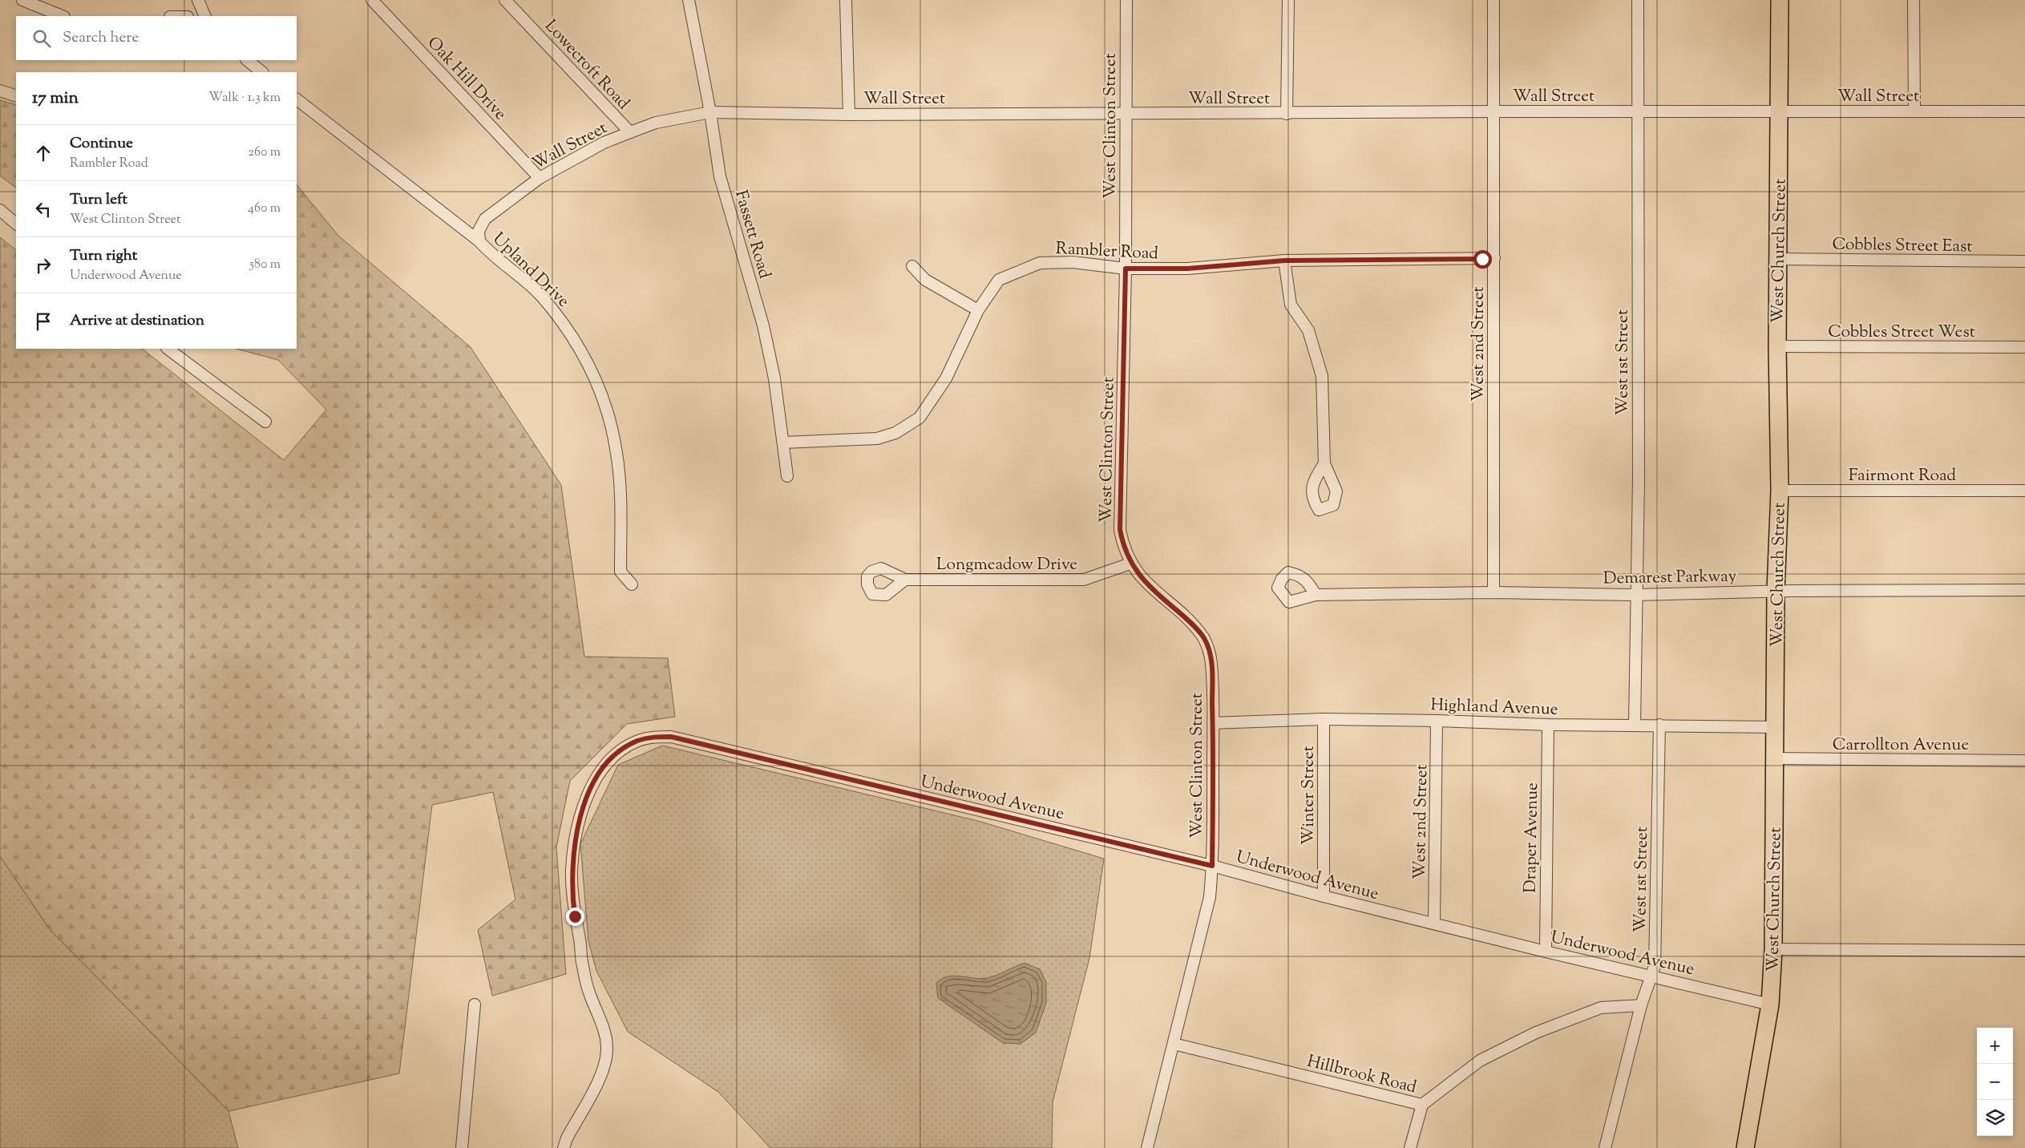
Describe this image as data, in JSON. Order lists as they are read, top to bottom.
{
  "streets": {
    "main road": ["West Church Street"],
    "street": [
      "Lowecroft Road",
      "Oak Hill Drive",
      "Wall Street",
      "West Clinton Street",
      "Fassett Road",
      "Cobbles Street East",
      "Rambler Road",
      "Upland Drive",
      "Cobbles Street West",
      "West 2nd Street",
      "West 1st Street",
      "Fairmont Road",
      "Longmeadow Drive",
      "Demarest Parkway",
      "Highland Avenue",
      "Carrollton Avenue",
      "Winter Street",
      "Underwood Avenue",
      "Draper Avenue",
      "Hillbrook Road"
    ]
  },
  "crossings": [
    ["Lowecroft Road", "Wall Street"],
    ["Oak Hill Drive", "Wall Street"],
    ["Wall Street", "West Clinton Street"],
    ["Wall Street", "Fassett Road"],
    ["Wall Street", "West Church Street"],
    ["Wall Street", "Upland Drive"],
    ["Wall Street", "West 2nd Street"],
    ["Wall Street", "West 1st Street"],
    ["West Clinton Street", "Rambler Road"],
    ["West Clinton Street", "Longmeadow Drive"],
    ["West Clinton Street", "Highland Avenue"],
    ["West Clinton Street", "Underwood Avenue"],
    ["West Clinton Street", "Hillbrook Road"],
    ["Fassett Road", "Rambler Road"],
    ["Cobbles Street East", "West Church Street"],
    ["Rambler Road", "West 2nd Street"],
    ["West Church Street", "Cobbles Street West"],
    ["West Church Street", "Fairmont Road"],
    ["West Church Street", "Demarest Parkway"],
    ["West Church Street", "Highland Avenue"],
    ["West Church Street", "Carrollton Avenue"],
    ["West Church Street", "Underwood Avenue"],
    ["West 2nd Street", "Demarest Parkway"],
    ["West 2nd Street", "Highland Avenue"],
    ["West 2nd Street", "Underwood Avenue"],
    ["West 1st Street", "Demarest Parkway"],
    ["West 1st Street", "Highland Avenue"],
    ["West 1st Street", "Underwood Avenue"],
    ["West 1st Street", "Hillbrook Road"],
    ["Highland Avenue", "Winter Street"],
    ["Highland Avenue", "Draper Avenue"],
    ["Winter Street", "Underwood Avenue"],
    ["Underwood Avenue", "Draper Avenue"]
  ],
  "page": {
    "search": "Search here",
    "heading": ["17 min", "Walk · 1.3 km"],
    "list": [
      ["Continue", "Rambler Road", "260 m"],
      ["Turn left", "West Clinton Street", "460 m"],
      ["Turn right", "Underwood Avenue", "580 m"],
      "Arrive at destination"
    ],
    "map_buttons": ["+", "−"]
  }
}
